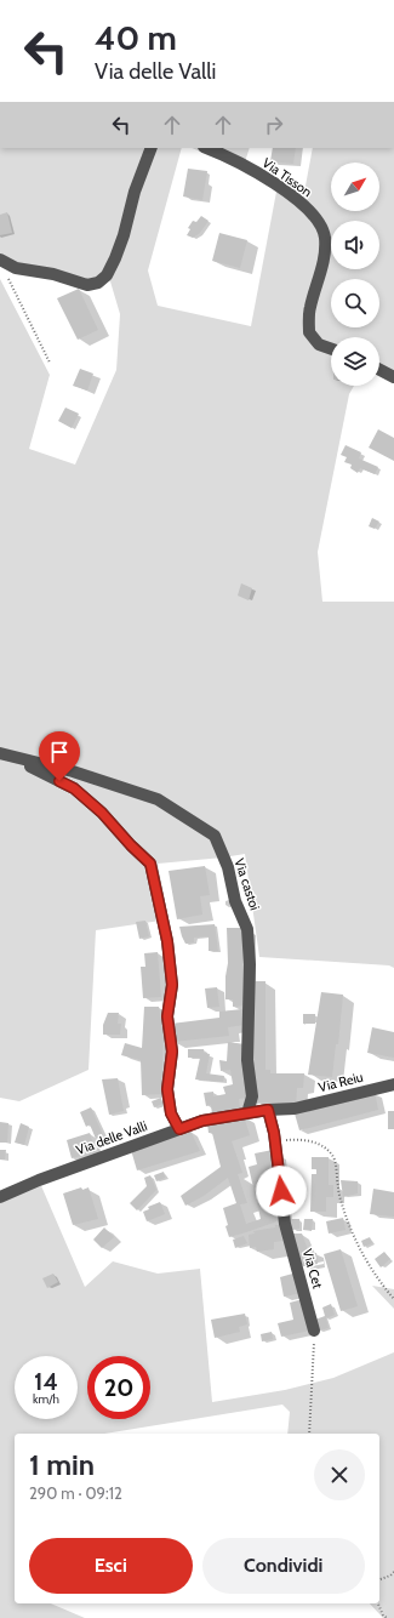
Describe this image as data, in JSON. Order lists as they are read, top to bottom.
{
  "streets": {
    "street": [
      "Via Tisson",
      "Via castoi",
      "Via Reiu",
      "Via delle Valli",
      "Via Cet"
    ]
  },
  "crossings": [
    ["Via castoi", "Via delle Valli"],
    ["Via Reiu", "Via delle Valli"],
    ["Via delle Valli", "Via Cet"]
  ],
  "north": "top right",
  "page": {
    "turn": ["40 m", "Via delle Valli"],
    "speed": "14 km/h",
    "limit": "20",
    "heading": ["1 min", "290 m · 09:12"],
    "buttons": ["Esci", "Condividi"]
  }
}
